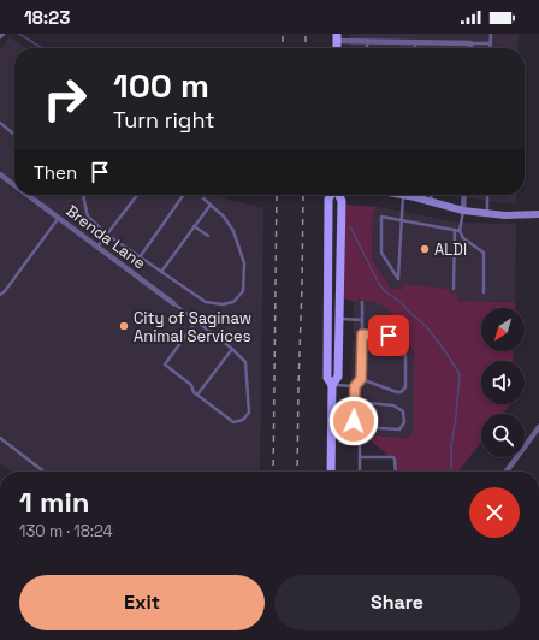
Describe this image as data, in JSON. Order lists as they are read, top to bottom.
{
  "streets": {
    "street": ["Brenda Lane"]
  },
  "places": ["ALDI", "City of Saginaw Animal Services"],
  "north": "bottom left",
  "page": {
    "status": "18:23",
    "turn": ["100 m", "Turn right"],
    "then": "Then",
    "heading": ["1 min", "130 m · 18:24"],
    "buttons": ["Exit", "Share"]
  }
}
